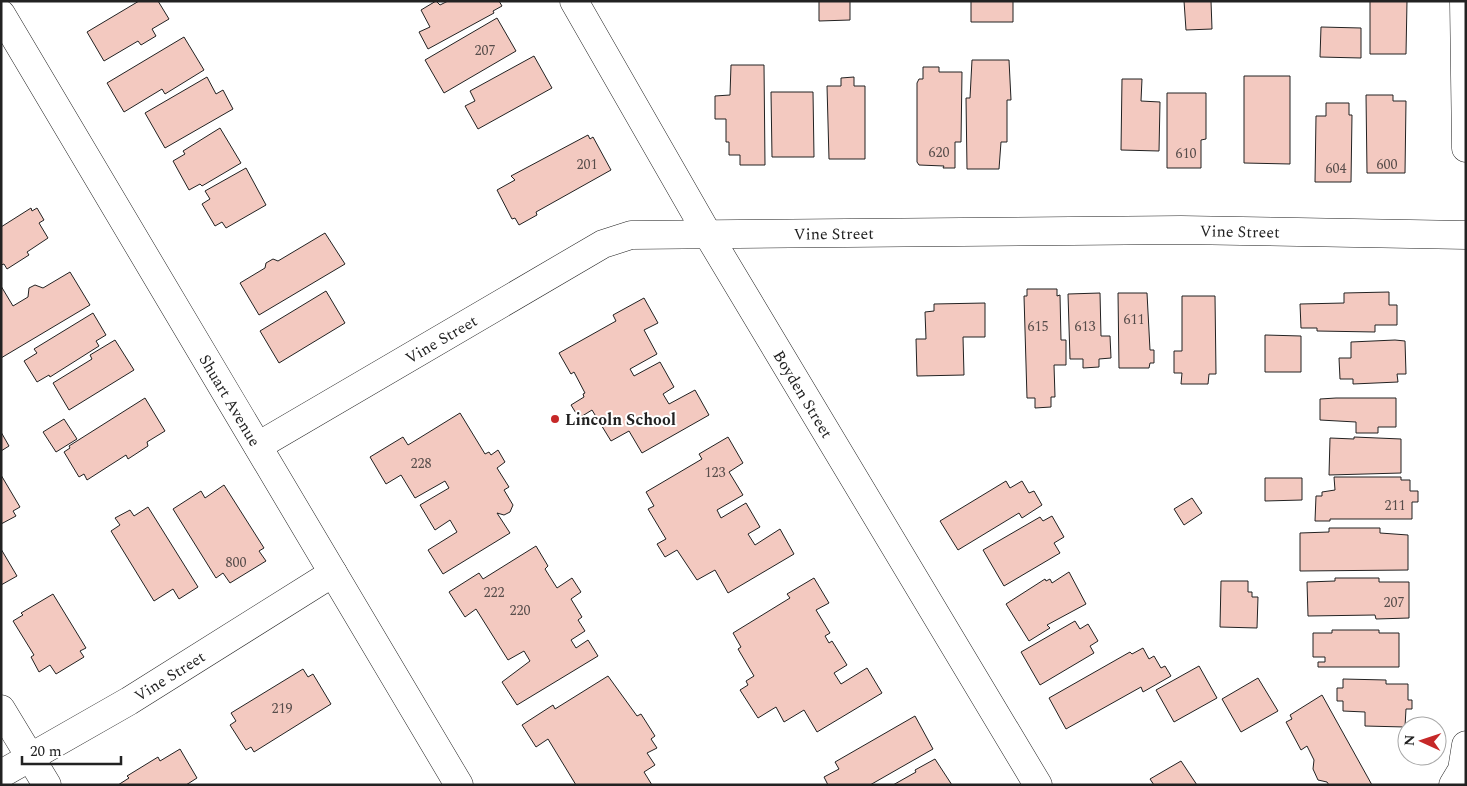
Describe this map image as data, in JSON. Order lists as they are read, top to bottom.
{
  "streets": {
    "street": ["Vine Street", "Boyden Street", "Shuart Avenue"]
  },
  "crossings": [
    ["Vine Street", "Boyden Street"],
    ["Vine Street", "Shuart Avenue"]
  ],
  "places": ["Lincoln School"],
  "house_numbers": [
    "207",
    "620",
    "610",
    "201",
    "600",
    "604",
    "611",
    "615",
    "613",
    "228",
    "123",
    "211",
    "800",
    "222",
    "207",
    "220",
    "219"
  ],
  "scale_bar": "20 m",
  "north": "left"
}
